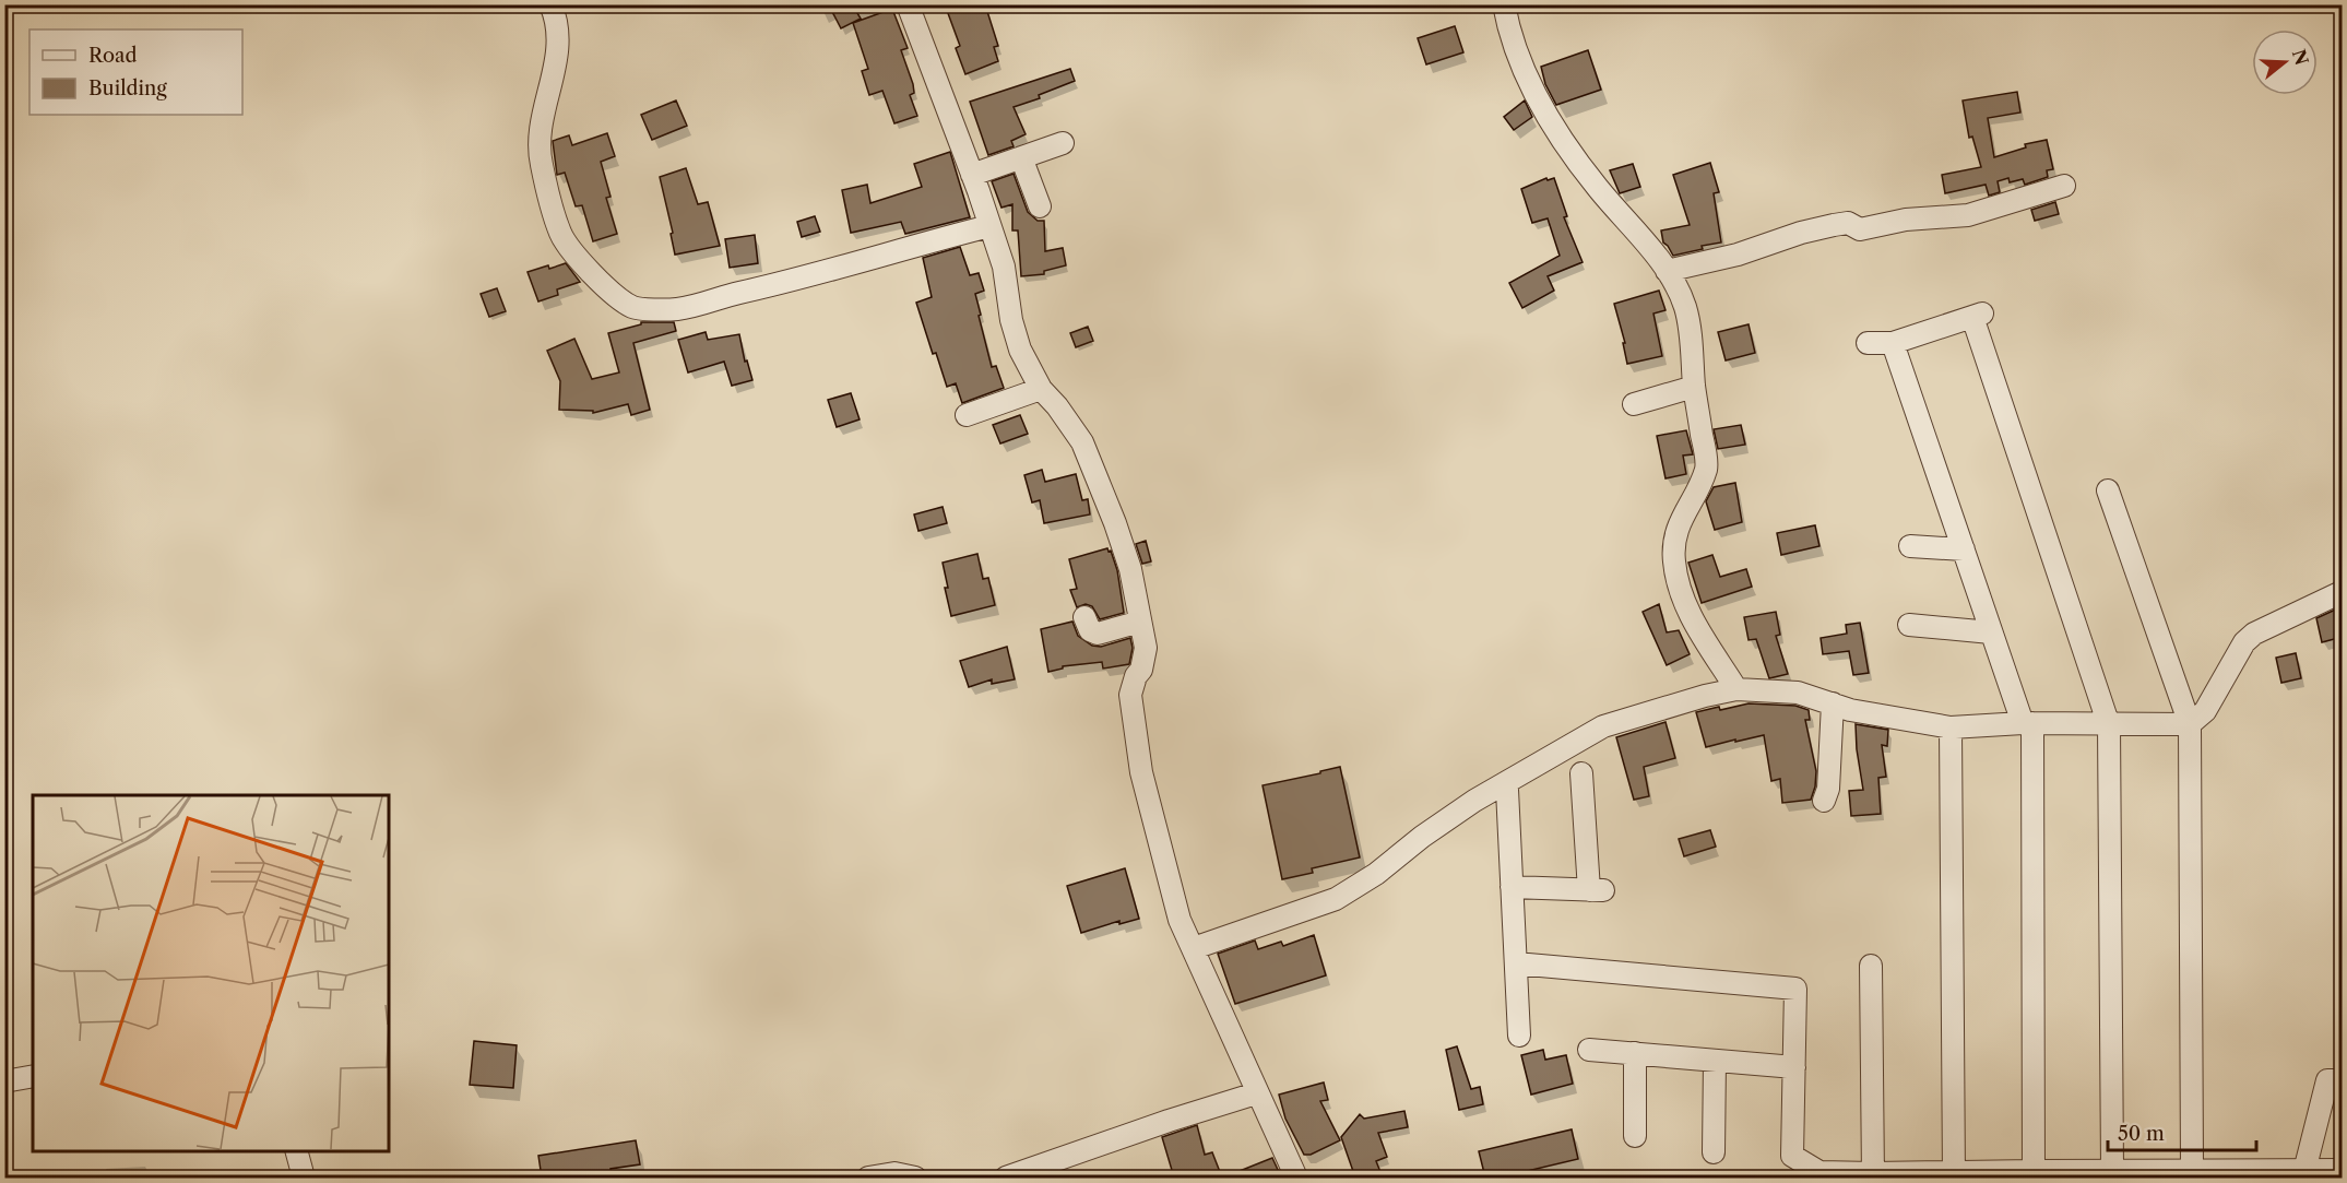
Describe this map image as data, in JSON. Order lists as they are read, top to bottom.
{
  "legend": ["Road", "Building"],
  "scale_bar": "50 m",
  "north": "right"
}
